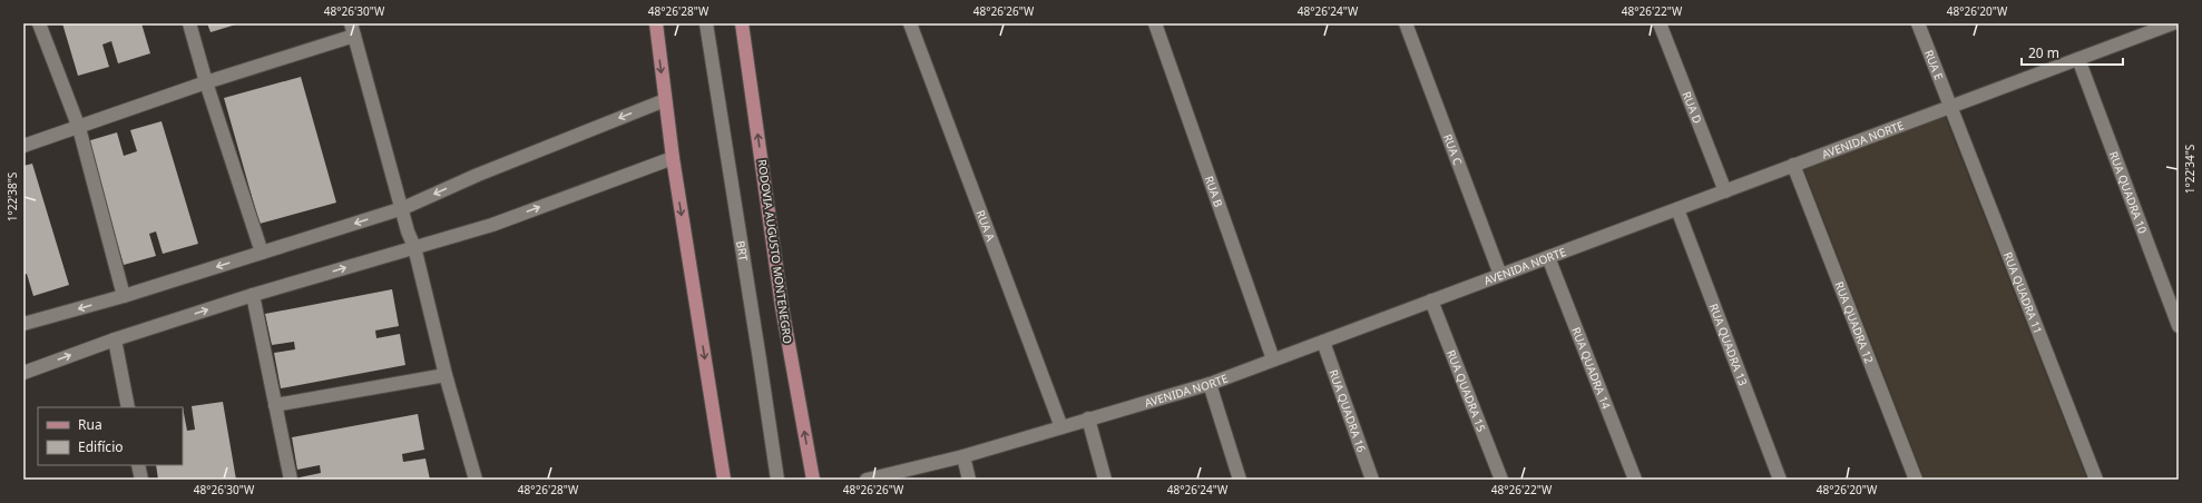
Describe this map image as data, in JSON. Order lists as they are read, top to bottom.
{
  "streets": {
    "main road": ["RODOVIA AUGUSTO MONTENEGRO"],
    "street": [
      "RUA E",
      "RUA D",
      "AVENIDA NORTE",
      "RUA C",
      "RUA B",
      "RUA QUADRA 10",
      "RUA A",
      "BRT",
      "RUA QUADRA 11",
      "RUA QUADRA 12",
      "RUA QUADRA 13",
      "RUA QUADRA 14",
      "RUA QUADRA 15",
      "RUA QUADRA 16"
    ]
  },
  "crossings": [
    ["RUA E", "AVENIDA NORTE"],
    ["RUA E", "RUA QUADRA 11"],
    ["RUA D", "AVENIDA NORTE"],
    ["AVENIDA NORTE", "RUA C"],
    ["AVENIDA NORTE", "RUA B"],
    ["AVENIDA NORTE", "RUA QUADRA 10"],
    ["AVENIDA NORTE", "RUA A"],
    ["AVENIDA NORTE", "RUA QUADRA 11"],
    ["AVENIDA NORTE", "RUA QUADRA 12"],
    ["AVENIDA NORTE", "RUA QUADRA 13"],
    ["AVENIDA NORTE", "RUA QUADRA 14"],
    ["AVENIDA NORTE", "RUA QUADRA 15"],
    ["AVENIDA NORTE", "RUA QUADRA 16"]
  ],
  "legend": ["Rua", "Edifício"],
  "scale_bar": "20 m",
  "coordinates": [
    "48°26'30\"W",
    "48°26'28\"W",
    "48°26'26\"W",
    "48°26'24\"W",
    "48°26'22\"W",
    "48°26'20\"W",
    "1°22'34\"S",
    "1°22'38\"S"
  ]
}
